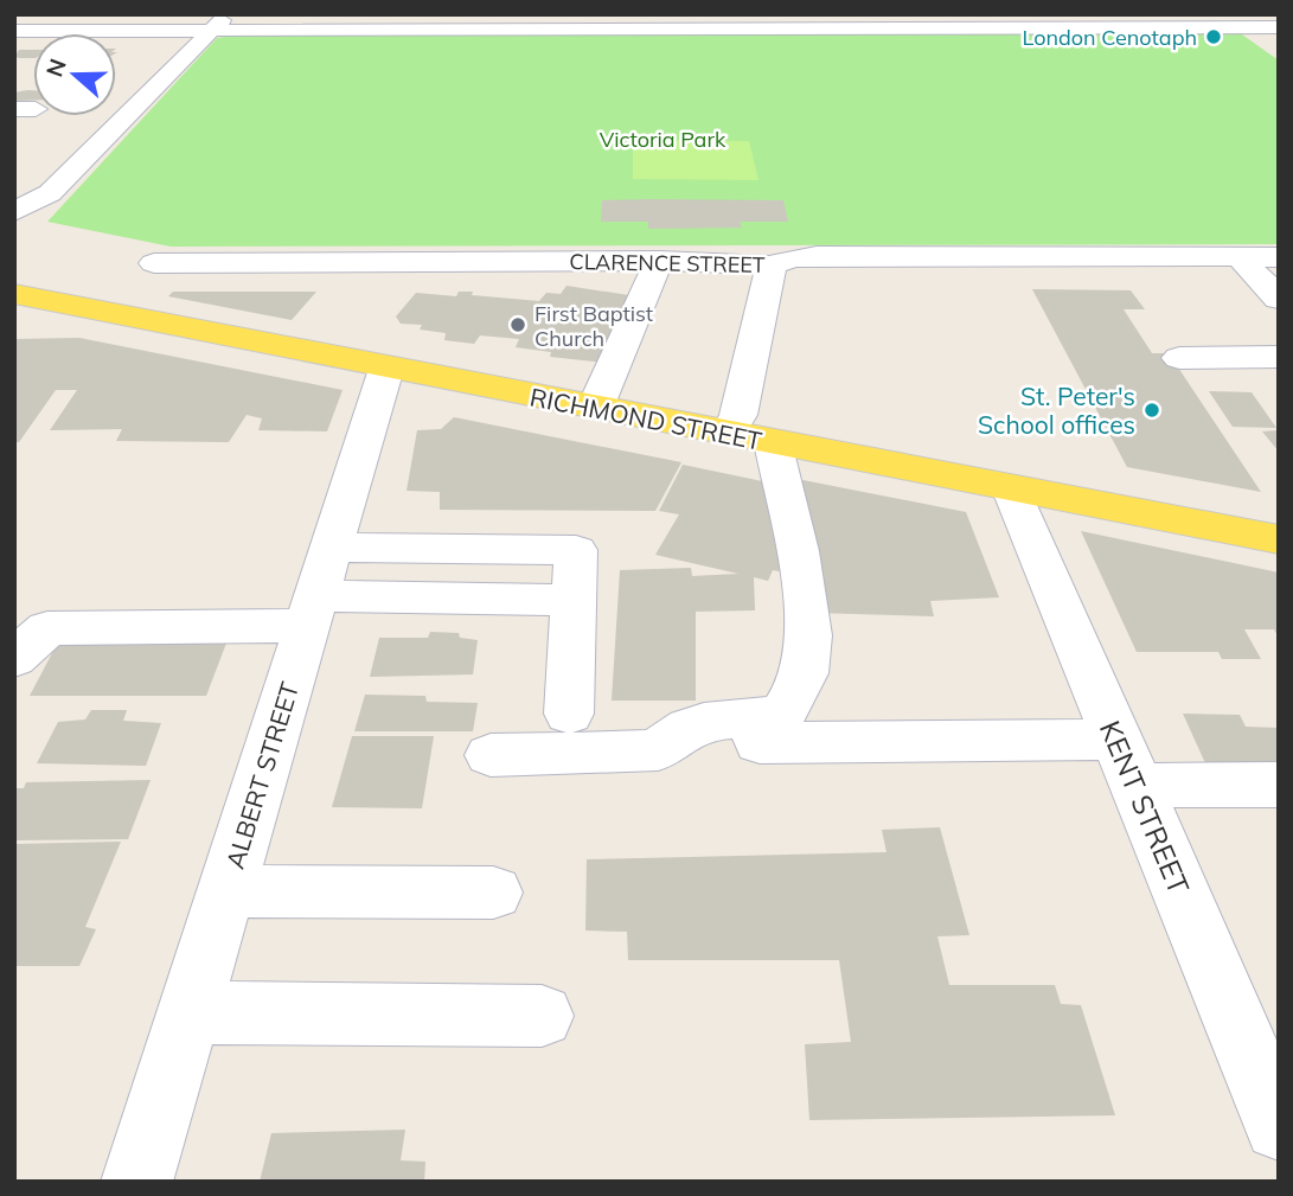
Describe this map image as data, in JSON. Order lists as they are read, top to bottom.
{
  "streets": {
    "main road": ["RICHMOND STREET"],
    "street": ["CLARENCE STREET", "ALBERT STREET", "KENT STREET"]
  },
  "crossings": [
    ["RICHMOND STREET", "ALBERT STREET"],
    ["RICHMOND STREET", "KENT STREET"]
  ],
  "parks": ["Victoria Park"],
  "places": ["London Cenotaph", "First Baptist Church", "St. Peter's School offices"],
  "north": "left"
}
